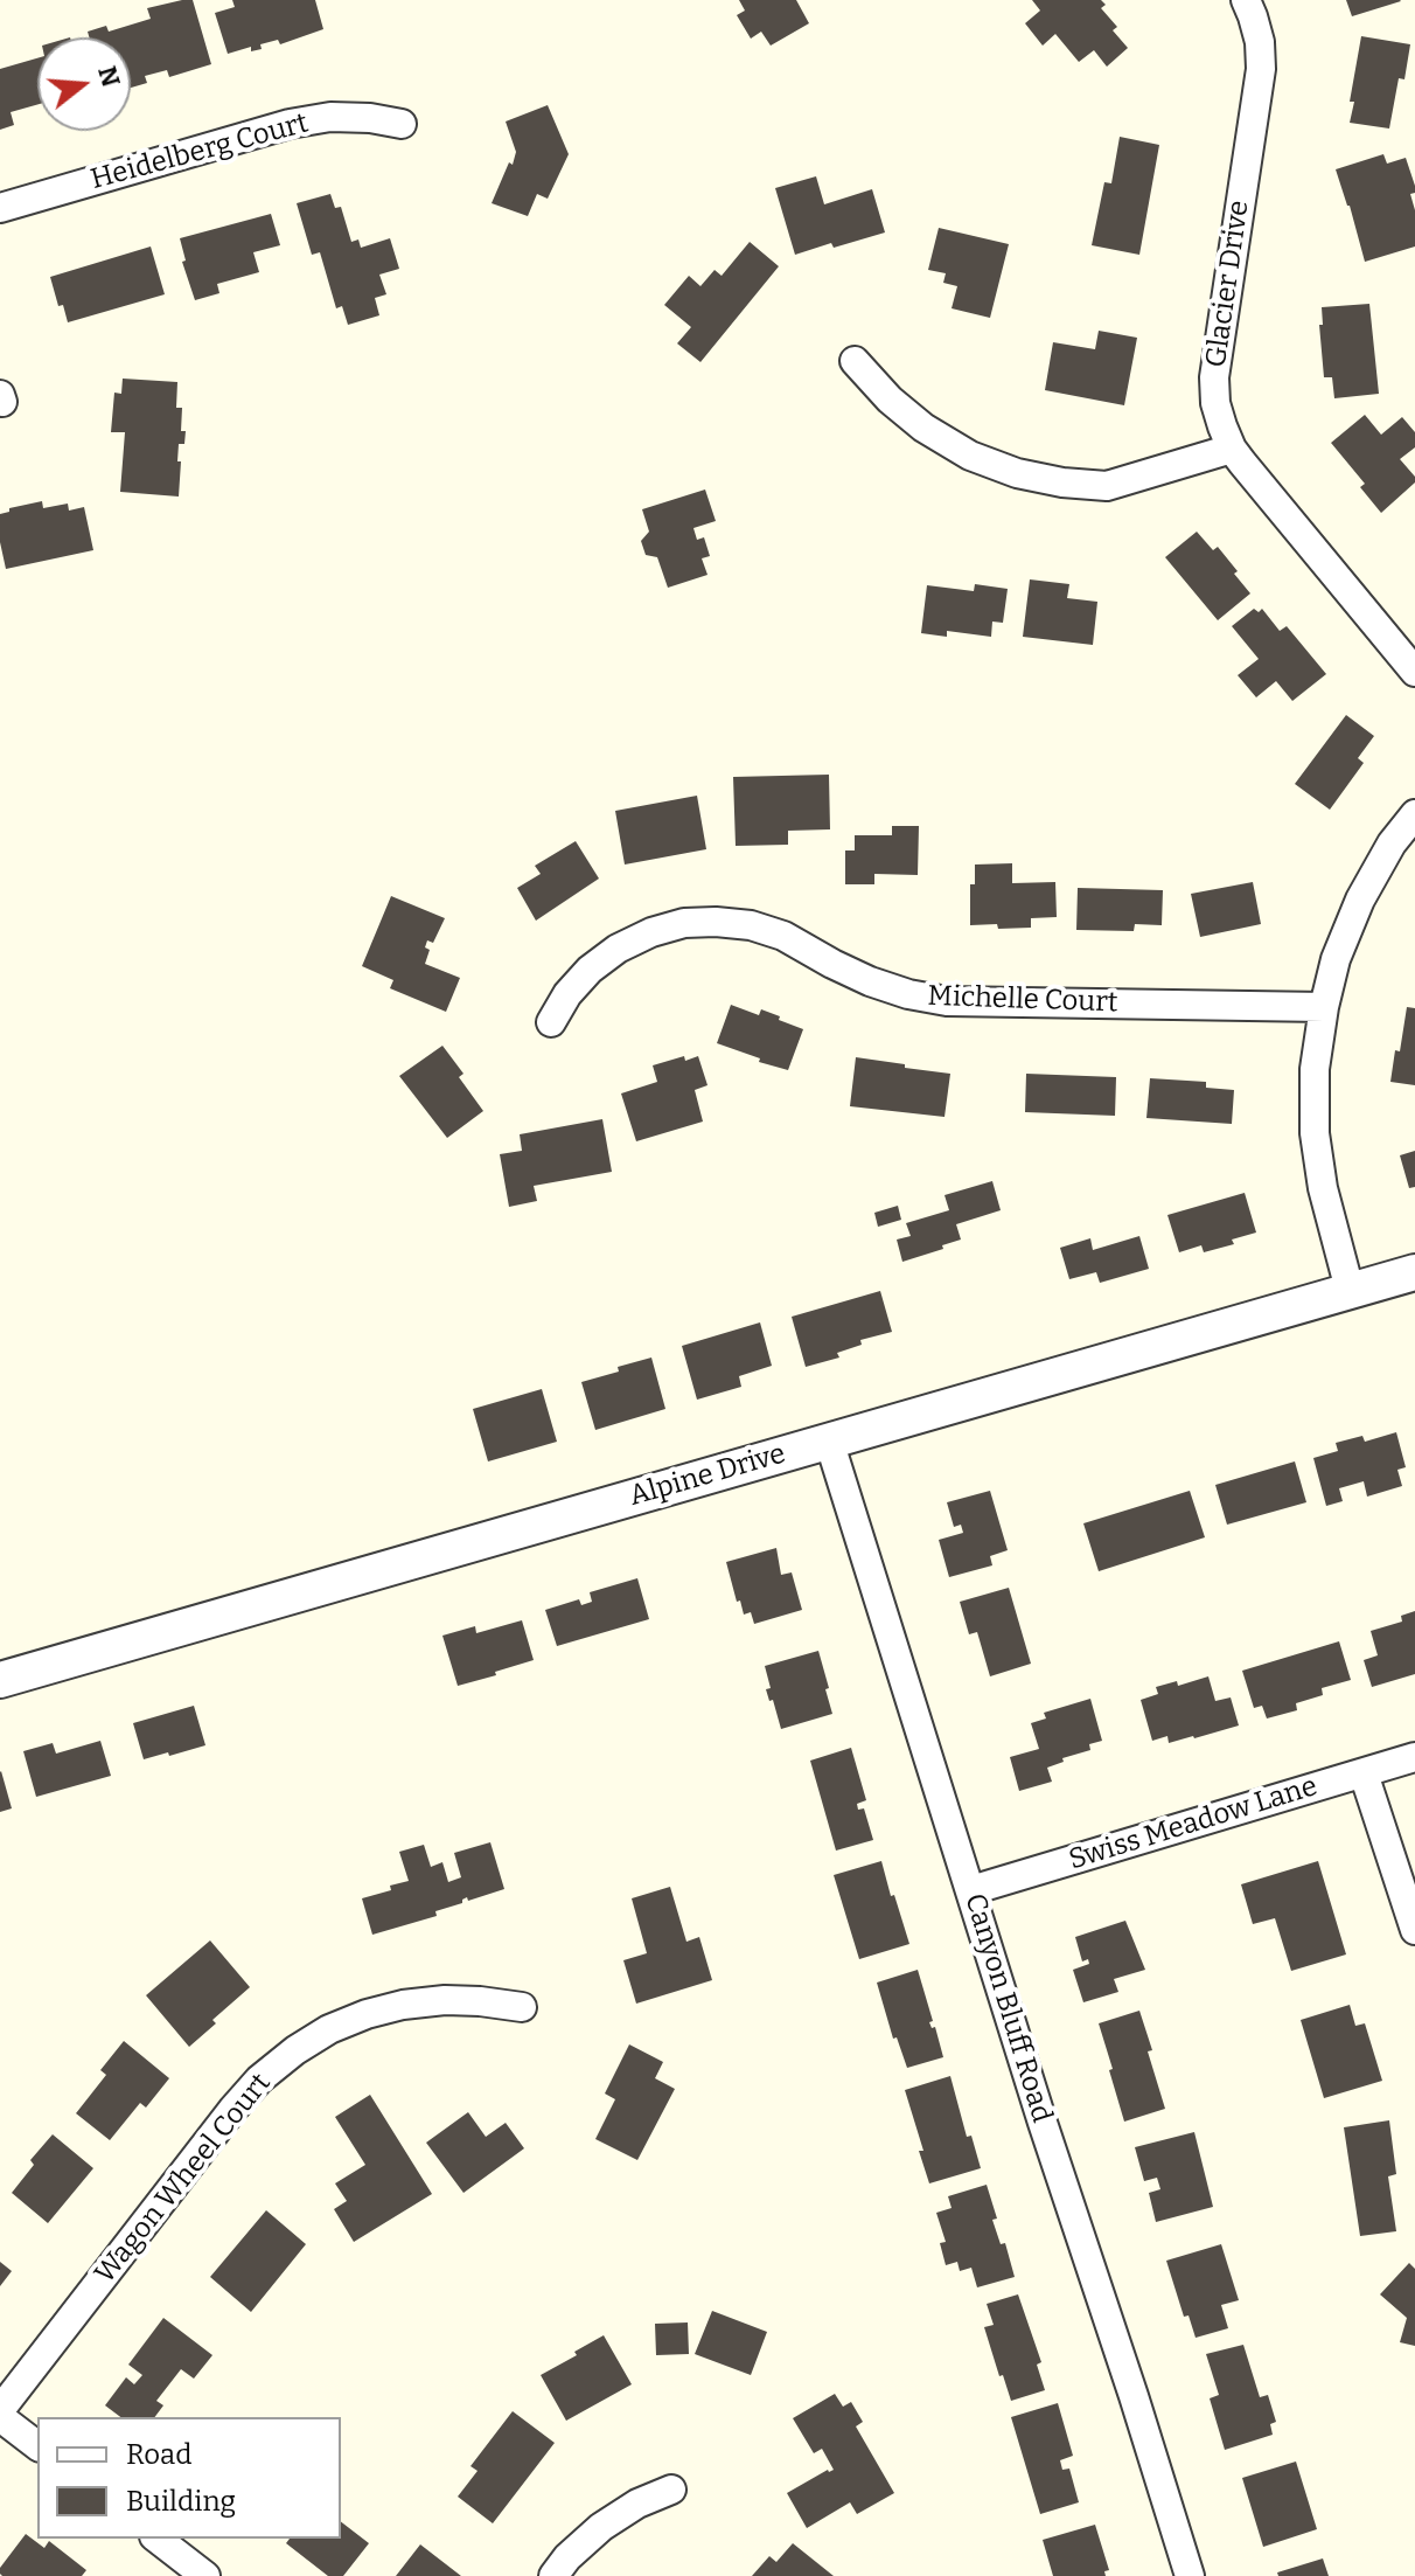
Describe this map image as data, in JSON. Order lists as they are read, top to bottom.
{
  "streets": {
    "street": [
      "Heidelberg Court",
      "Glacier Drive",
      "Michelle Court",
      "Alpine Drive",
      "Swiss Meadow Lane",
      "Canyon Bluff Road",
      "Wagon Wheel Court"
    ]
  },
  "crossings": [
    ["Alpine Drive", "Canyon Bluff Road"],
    ["Swiss Meadow Lane", "Canyon Bluff Road"]
  ],
  "legend": ["Road", "Building"],
  "north": "right"
}
